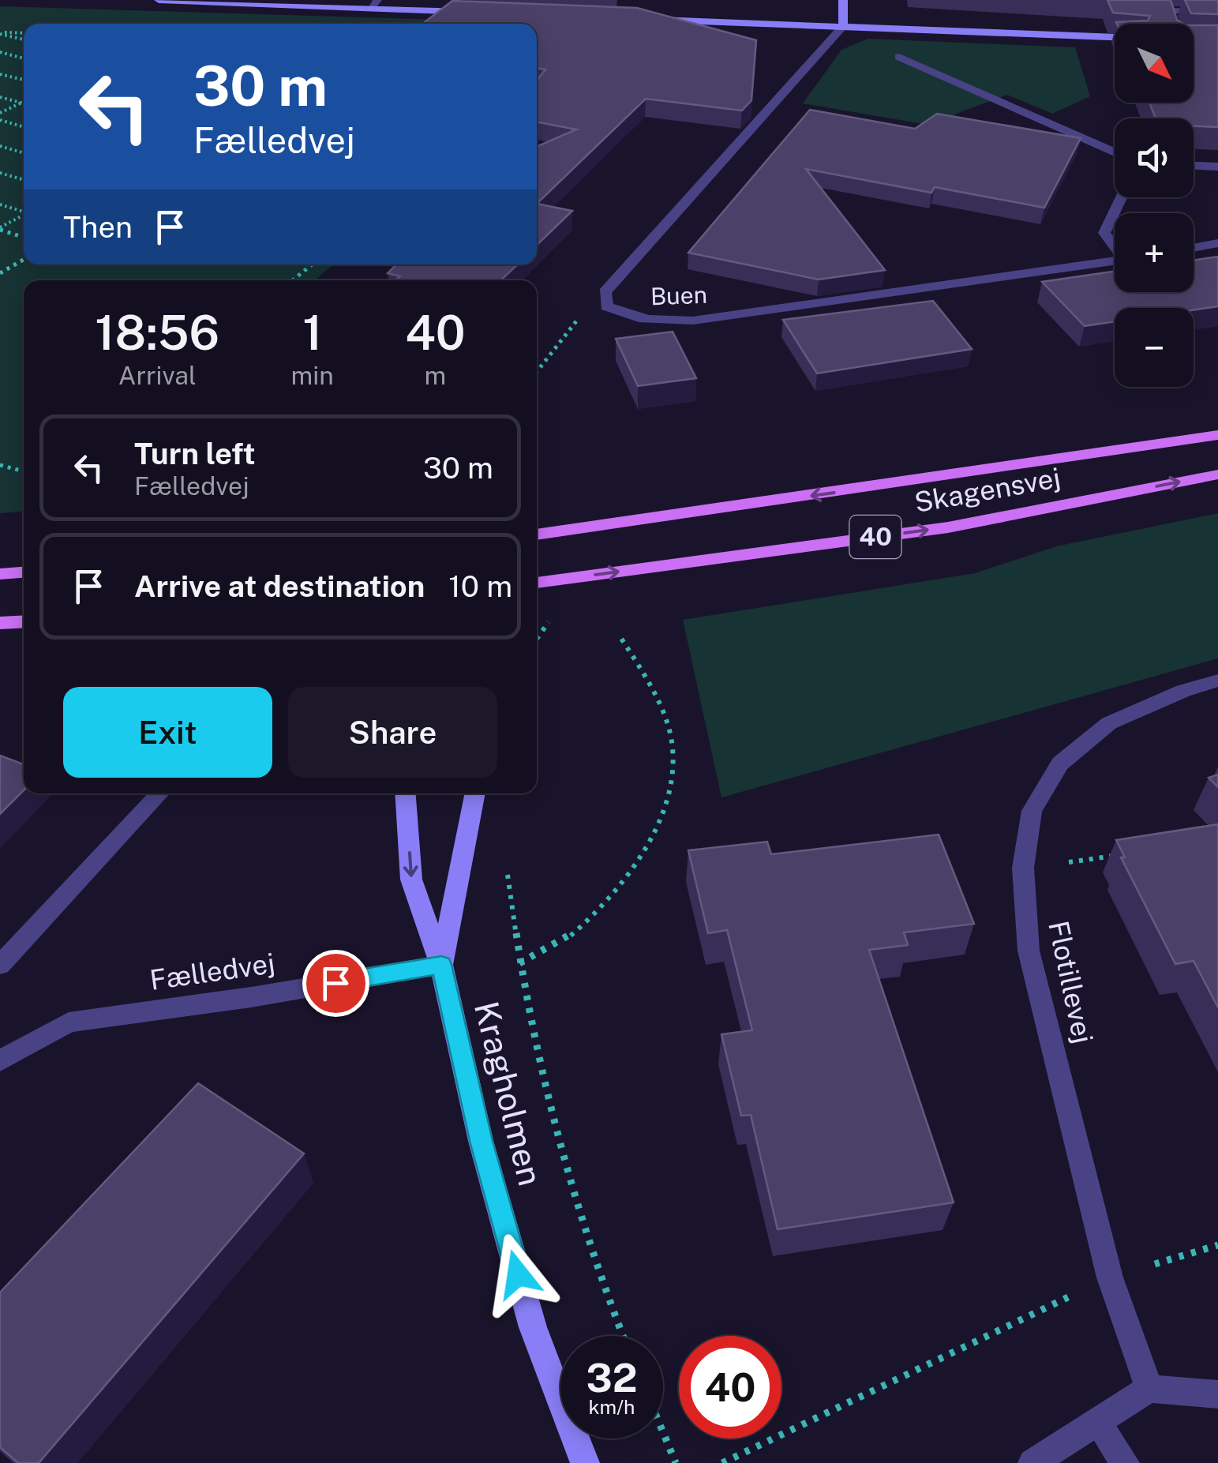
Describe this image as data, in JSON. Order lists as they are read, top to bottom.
{
  "streets": {
    "main road": ["Skagensvej", "40"],
    "street": [
      "Buen",
      "Fælledvej",
      "Flotillevej",
      "Kragholmen"
    ]
  },
  "crossings": [
    ["Fælledvej", "Kragholmen"]
  ],
  "north": "bottom right",
  "page": {
    "map_buttons": ["+", "−"],
    "turn": ["30 m", "Fælledvej"],
    "then": "Then",
    "eta": [
      "18:56",
      "Arrival",
      "1",
      "min",
      "40",
      "m"
    ],
    "list": [
      {
        "name": "Turn left",
        "note": "Fælledvej",
        "value": "30 m"
      },
      {
        "name": "Arrive at destination",
        "value": "10 m"
      }
    ],
    "buttons": ["Exit", "Share"],
    "speed": "32 km/h",
    "limit": "40"
  }
}
